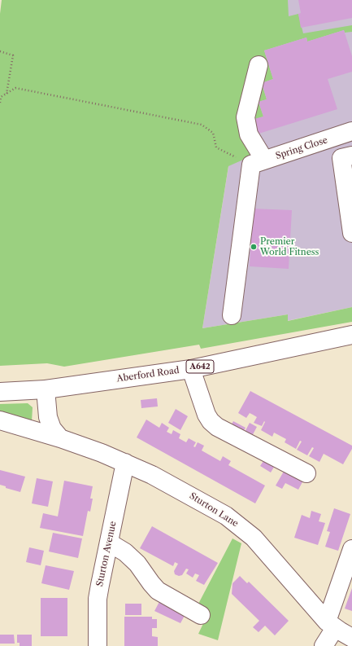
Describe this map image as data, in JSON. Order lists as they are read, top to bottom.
{
  "streets": {
    "street": [
      "Spring Close",
      "A642",
      "Aberford Road",
      "Sturton Lane",
      "Sturton Avenue"
    ]
  },
  "crossings": [
    ["Sturton Lane", "Sturton Avenue"]
  ],
  "places": ["Premier World Fitness"]
}
